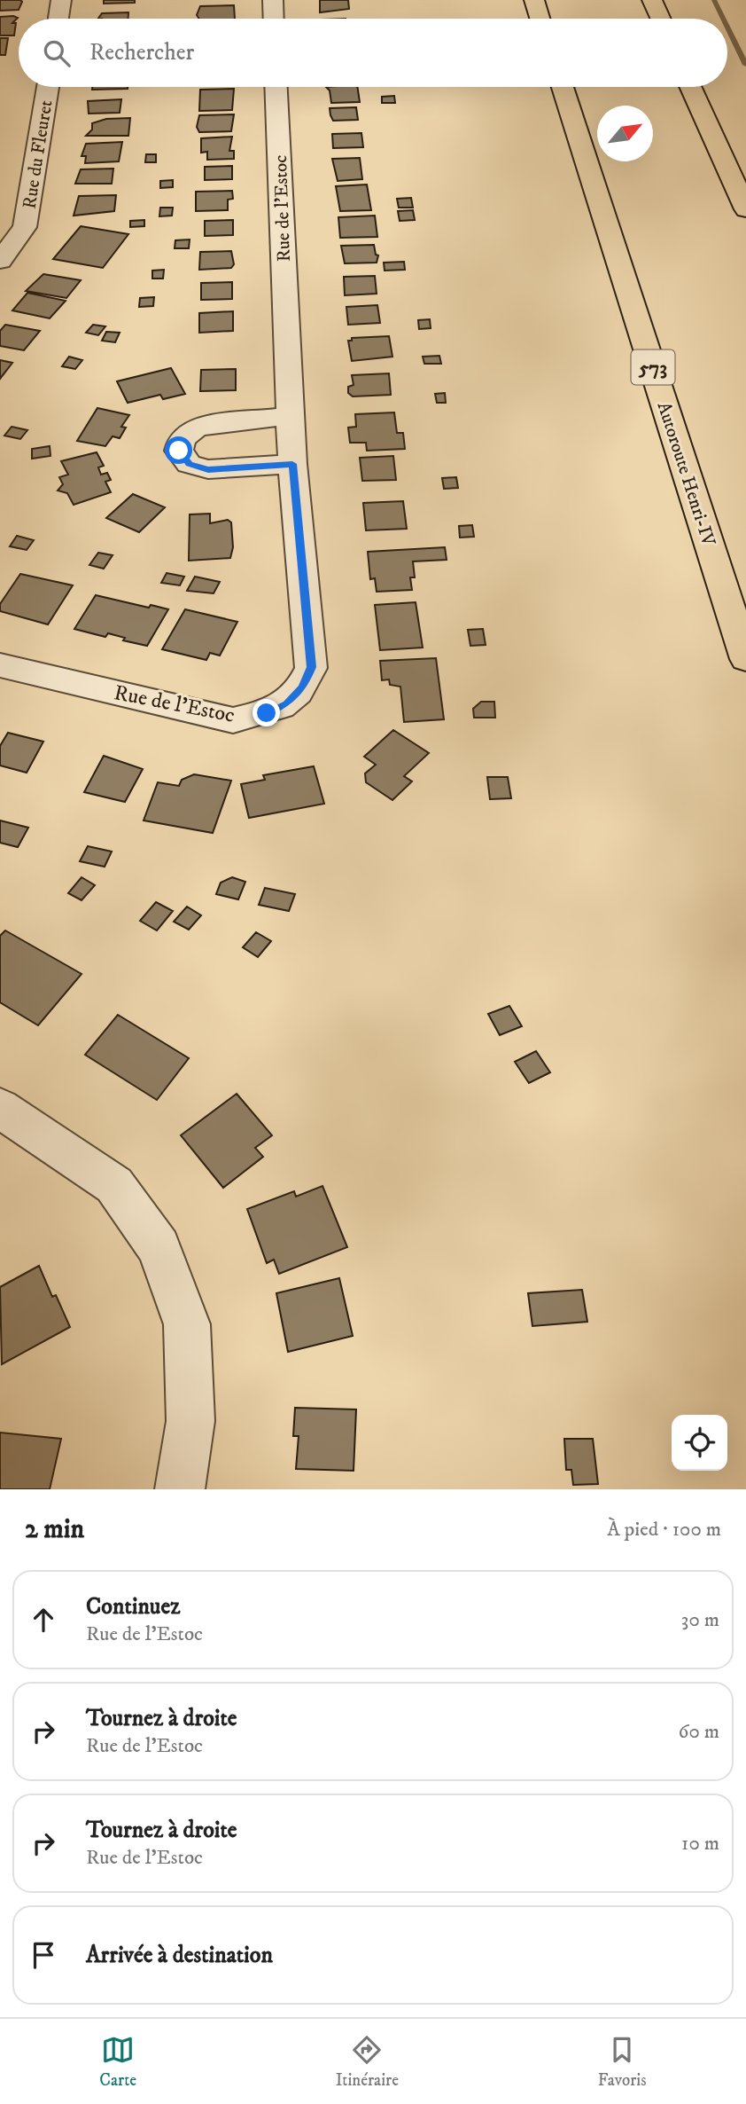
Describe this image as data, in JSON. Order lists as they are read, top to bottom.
{
  "streets": {
    "highway": ["573", "Autoroute Henri-IV"],
    "street": ["Rue du Fleuret", "Rue de l'Estoc"]
  },
  "north": "top right",
  "page": {
    "search": "Rechercher",
    "heading": ["2 min", "À pied · 100 m"],
    "list": [
      ["Continuez", "Rue de l'Estoc", "30 m"],
      ["Tournez à droite", "Rue de l'Estoc", "60 m"],
      ["Tournez à droite", "Rue de l'Estoc", "10 m"],
      "Arrivée à destination"
    ],
    "nav": ["Carte", "Itinéraire", "Favoris"]
  }
}
